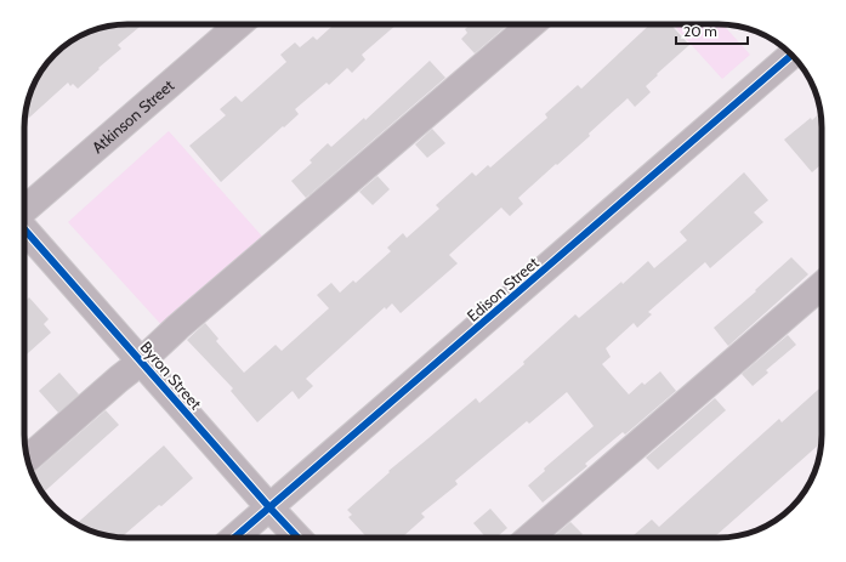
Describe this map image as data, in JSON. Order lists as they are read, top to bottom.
{
  "streets": {
    "street": ["Atkinson Street", "Edison Street", "Byron Street"]
  },
  "crossings": [
    ["Edison Street", "Byron Street"]
  ],
  "scale_bar": "20 m"
}
